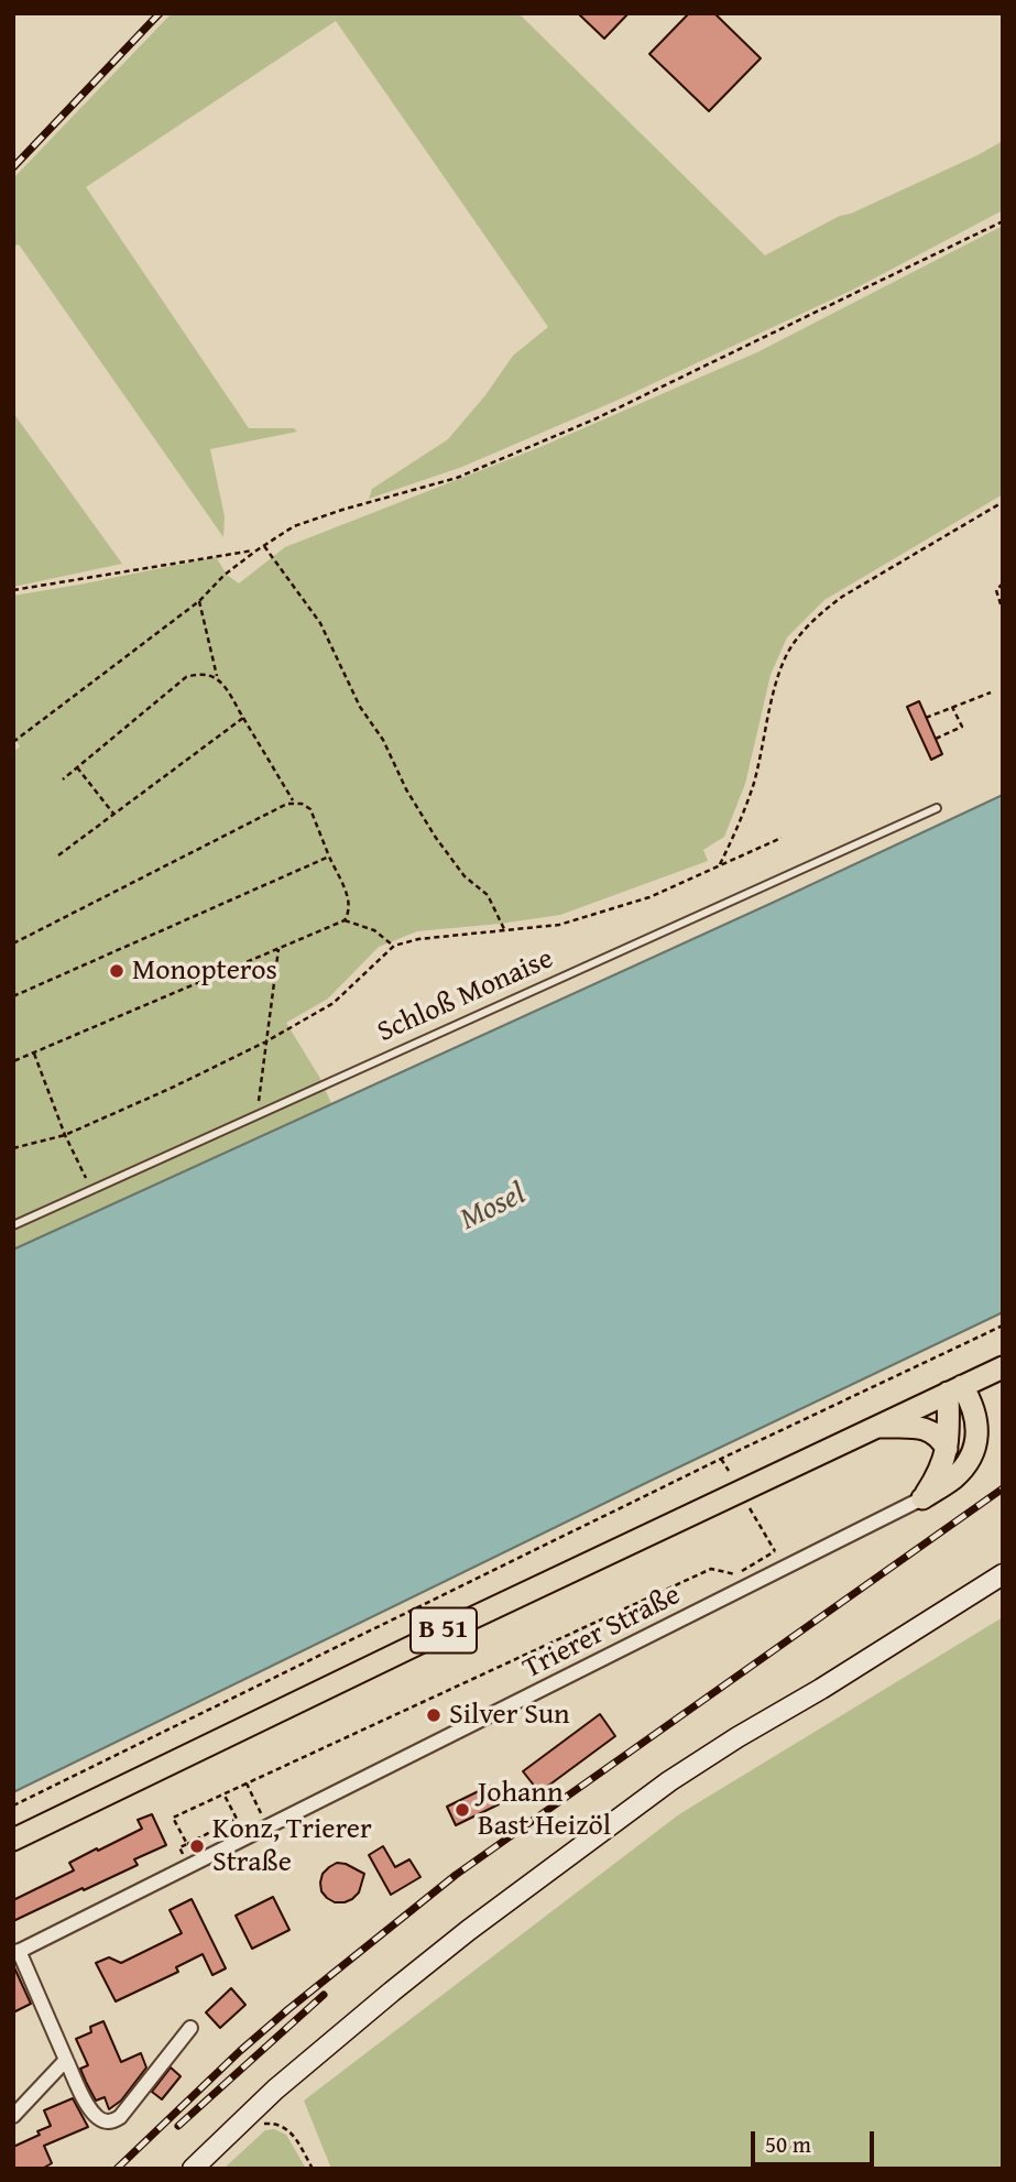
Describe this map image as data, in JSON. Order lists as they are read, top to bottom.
{
  "streets": {
    "main road": ["B 51"],
    "street": ["Trierer Straße"],
    "lane": ["Schloß Monaise"]
  },
  "water": ["Mosel"],
  "places": [
    "Monopteros",
    "Silver Sun",
    "Johann Bast Heizöl",
    "Konz, Trierer Straße"
  ],
  "scale_bar": "50 m"
}
